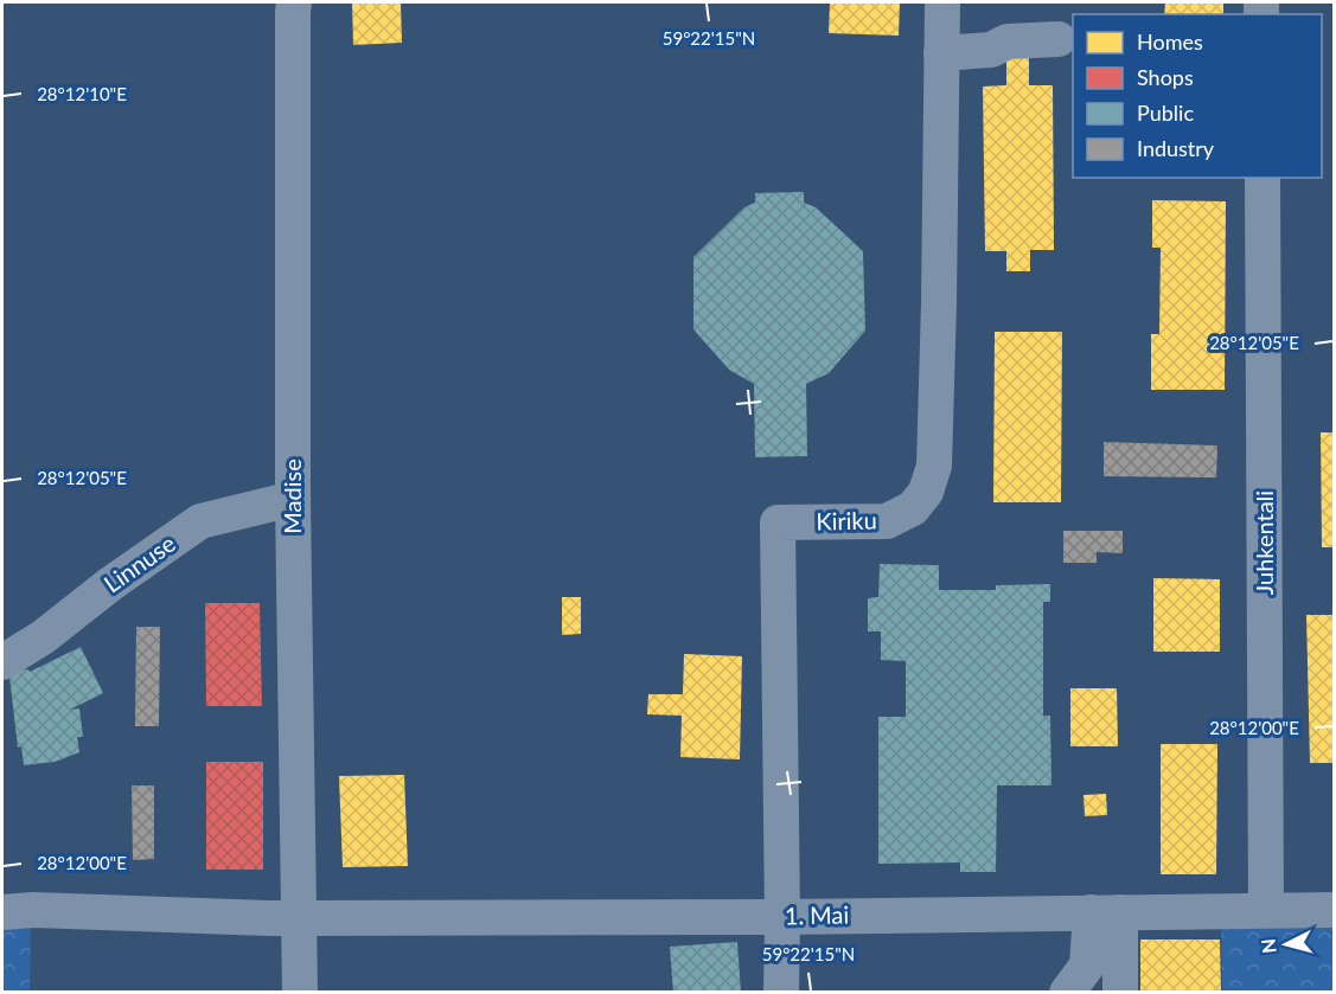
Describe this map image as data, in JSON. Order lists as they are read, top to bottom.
{
  "streets": {
    "street": [
      "Madise",
      "Kiriku",
      "Juhkentali",
      "Linnuse",
      "1. Mai"
    ]
  },
  "crossings": [
    ["Madise", "Linnuse"],
    ["Madise", "1. Mai"],
    ["Kiriku", "1. Mai"],
    ["Juhkentali", "1. Mai"]
  ],
  "legend": [
    "Homes",
    "Shops",
    "Public",
    "Industry"
  ],
  "north": "left",
  "coordinates": [
    "59°22'15\"N",
    "28°12'10\"E",
    "28°12'05\"E",
    "28°12'00\"E"
  ]
}
